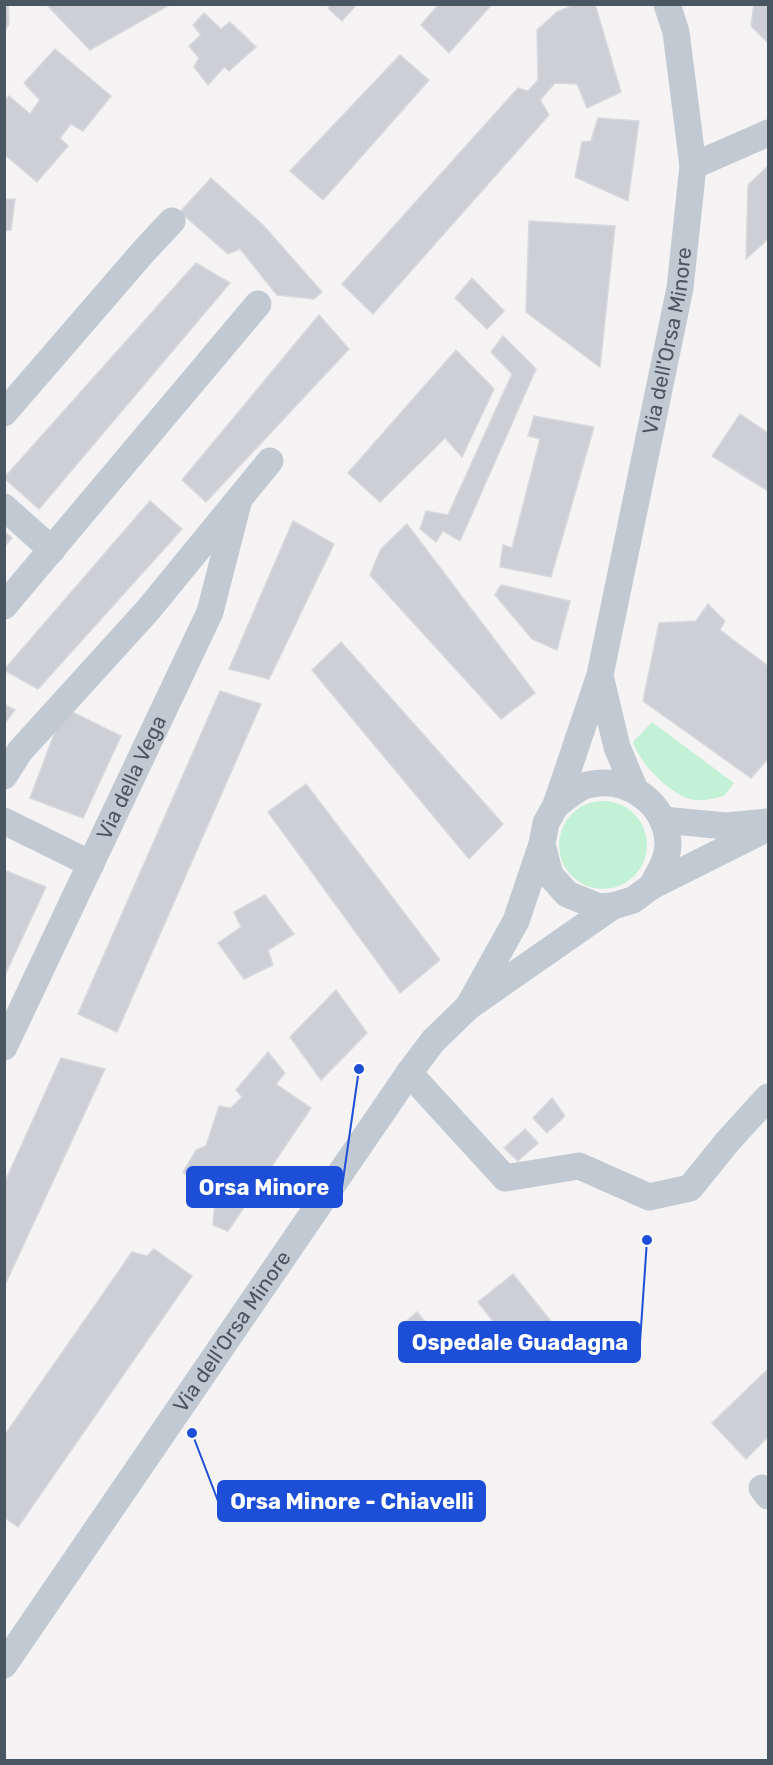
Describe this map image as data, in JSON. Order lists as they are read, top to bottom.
{
  "streets": {
    "street": ["Via dell'Orsa Minore", "Via della Vega"]
  },
  "places": ["Orsa Minore", "Ospedale Guadagna", "Orsa Minore - Chiavelli"]
}
